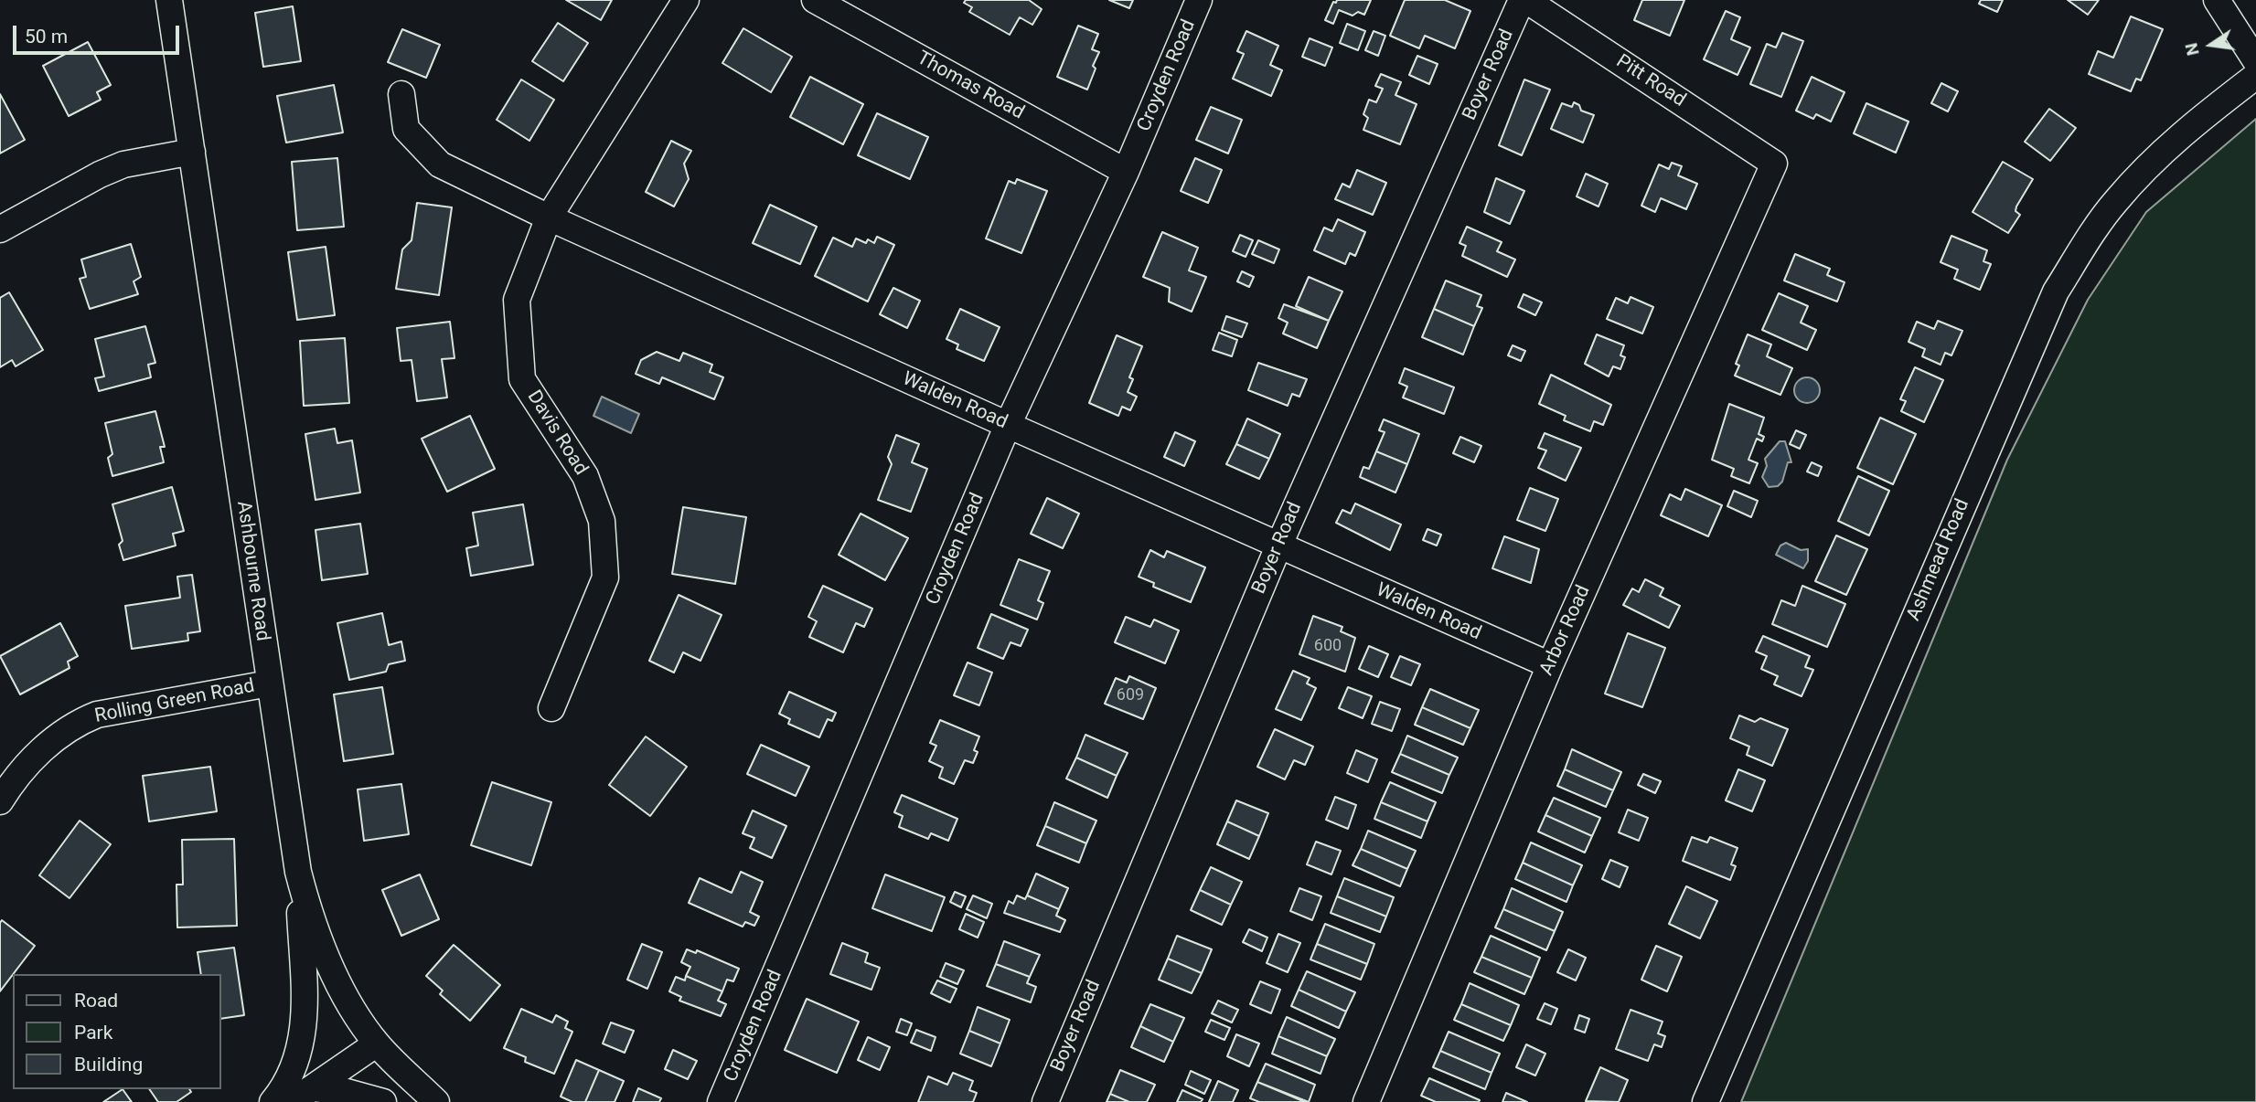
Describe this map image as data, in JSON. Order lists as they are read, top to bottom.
{
  "streets": {
    "street": [
      "Boyer Road",
      "Croyden Road",
      "Pitt Road",
      "Thomas Road",
      "Walden Road",
      "Davis Road",
      "Ashmead Road",
      "Ashbourne Road",
      "Arbor Road",
      "Rolling Green Road"
    ]
  },
  "crossings": [
    ["Boyer Road", "Pitt Road"],
    ["Boyer Road", "Walden Road"],
    ["Croyden Road", "Thomas Road"],
    ["Croyden Road", "Walden Road"],
    ["Pitt Road", "Arbor Road"],
    ["Walden Road", "Davis Road"],
    ["Walden Road", "Arbor Road"],
    ["Ashbourne Road", "Rolling Green Road"]
  ],
  "house_numbers": ["600", "609"],
  "legend": ["Road", "Park", "Building"],
  "scale_bar": "50 m",
  "north": "left"
}
